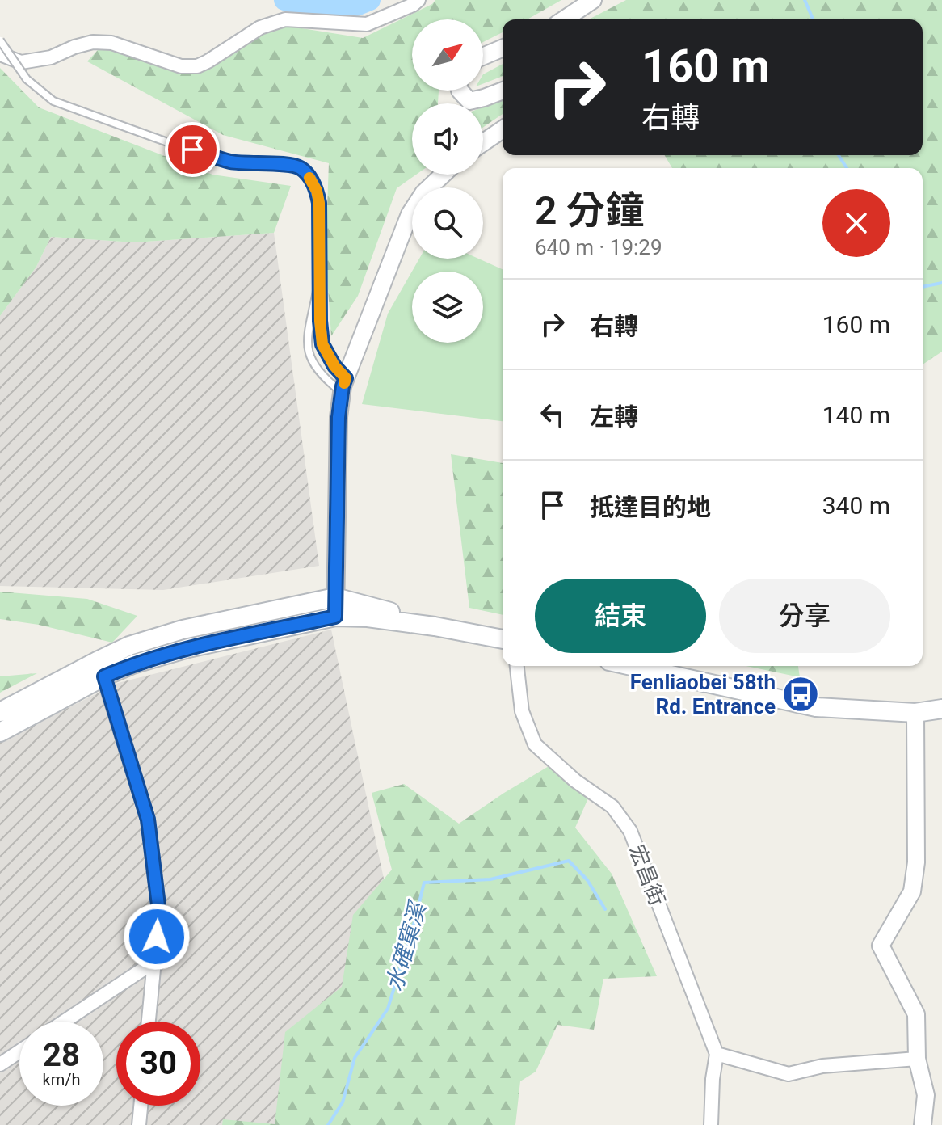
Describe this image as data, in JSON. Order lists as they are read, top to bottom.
{
  "streets": {
    "street": ["宏昌街"]
  },
  "water": ["水確窠溪"],
  "places": {
    "bus stop": ["Fenliaobei 58th Rd. Entrance"]
  },
  "north": "top right",
  "page": {
    "turn": ["160 m", "右轉"],
    "heading": ["2 分鐘", "640 m · 19:29"],
    "list": [
      {
        "name": "右轉",
        "value": "160 m"
      },
      {
        "name": "左轉",
        "value": "140 m"
      },
      {
        "name": "抵達目的地",
        "value": "340 m"
      }
    ],
    "buttons": ["結束", "分享"],
    "speed": "28 km/h",
    "limit": "30"
  }
}
